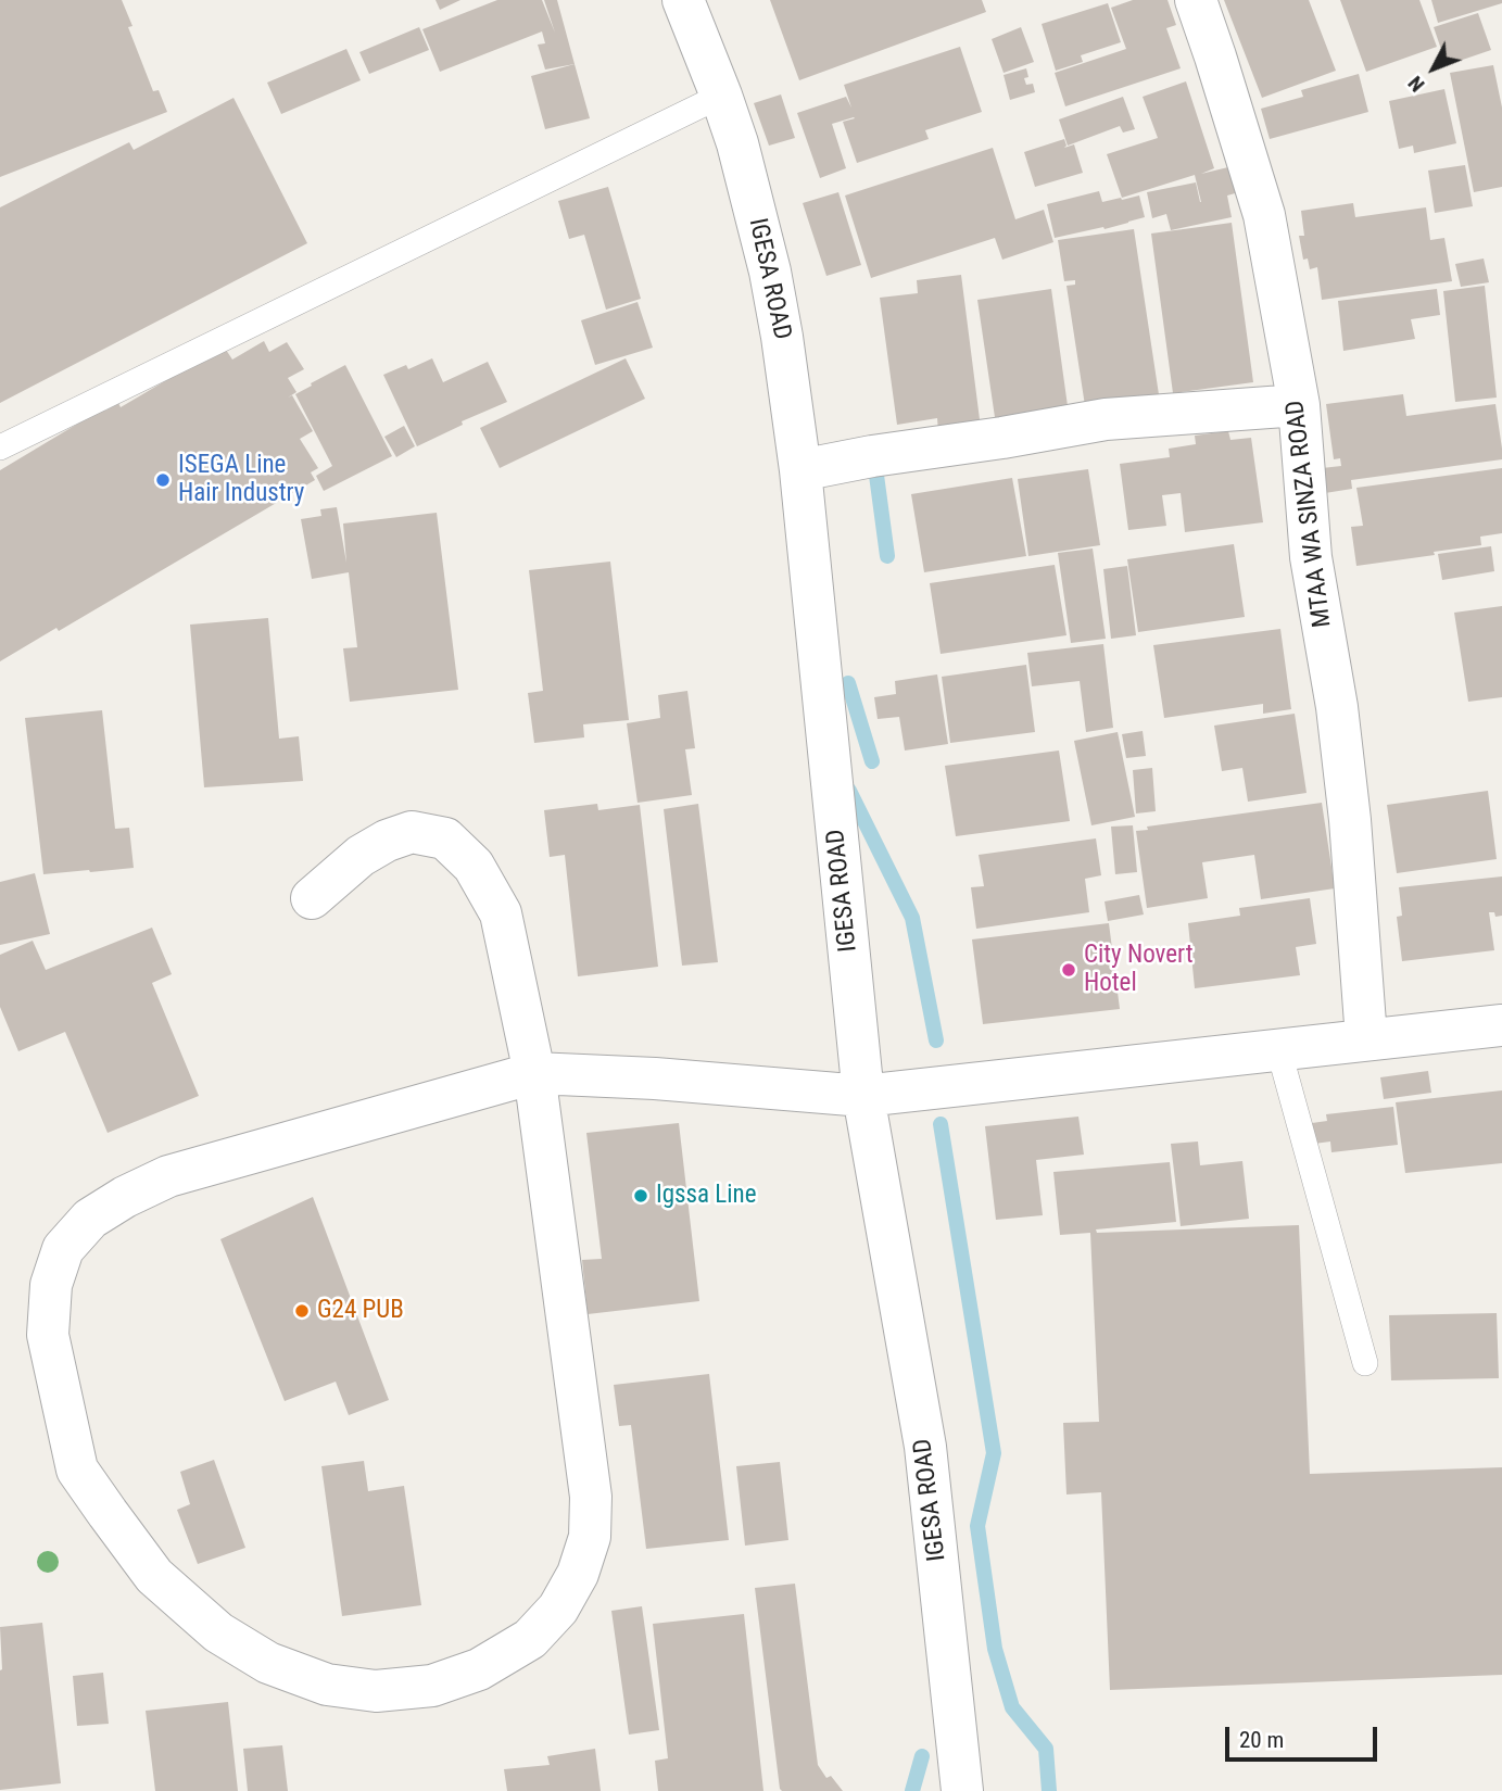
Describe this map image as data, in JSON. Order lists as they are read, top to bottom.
{
  "streets": {
    "street": ["IGESA ROAD", "MTAA WA SINZA ROAD"]
  },
  "places": [
    "ISEGA Line Hair Industry",
    "City Novert Hotel",
    "Igssa Line",
    "G24 PUB"
  ],
  "scale_bar": "20 m",
  "north": "bottom left"
}
